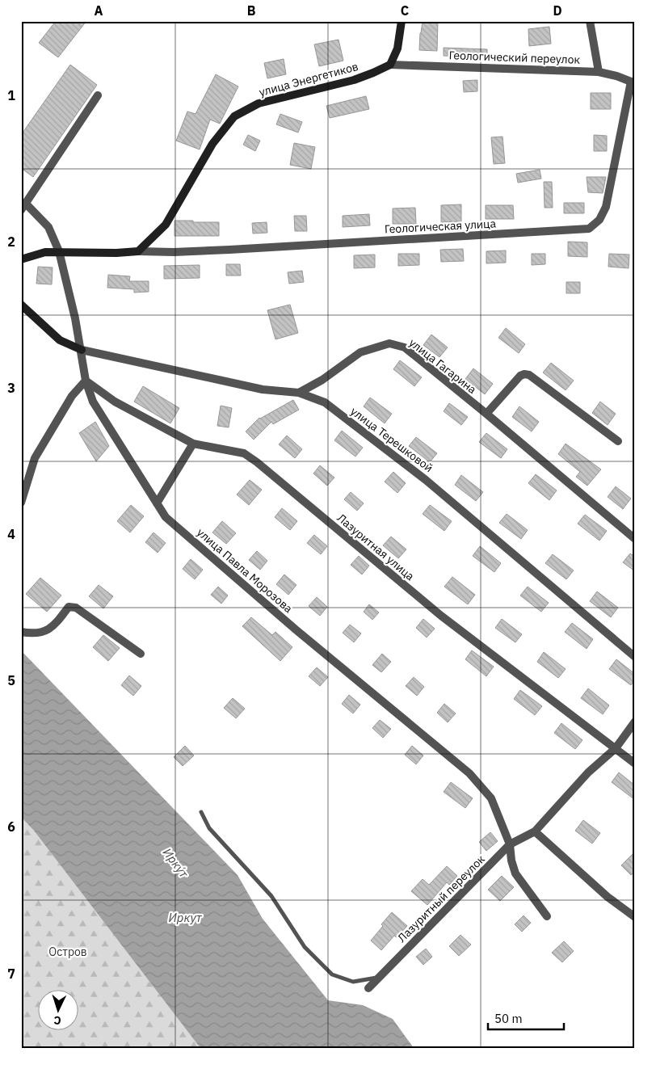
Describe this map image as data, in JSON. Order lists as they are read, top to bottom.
{
  "streets": {
    "street": [
      "Геологический переулок",
      "улица Энергетиков",
      "Геологическая улица",
      "улица Гагарина",
      "улица Терешковой",
      "Лазуритная улица",
      "улица Павла Морозова",
      "Лазуритный переулок"
    ]
  },
  "crossings": [
    ["Геологический переулок", "улица Энергетиков"],
    ["Геологический переулок", "Геологическая улица"],
    ["улица Энергетиков", "Геологическая улица"],
    ["улица Гагарина", "улица Терешковой"],
    ["улица Терешковой", "улица Павла Морозова"],
    ["Лазуритная улица", "улица Павла Морозова"],
    ["Лазуритная улица", "Лазуритный переулок"],
    ["улица Павла Морозова", "Лазуритный переулок"]
  ],
  "water": ["Ирку́т", "Иркут"],
  "parks": ["Остров"],
  "scale_bar": "50 m",
  "north": "bottom",
  "grid": {
    "columns": [
      "A",
      "B",
      "C",
      "D"
    ],
    "rows": [
      "1",
      "2",
      "3",
      "4",
      "5",
      "6",
      "7"
    ]
  }
}
